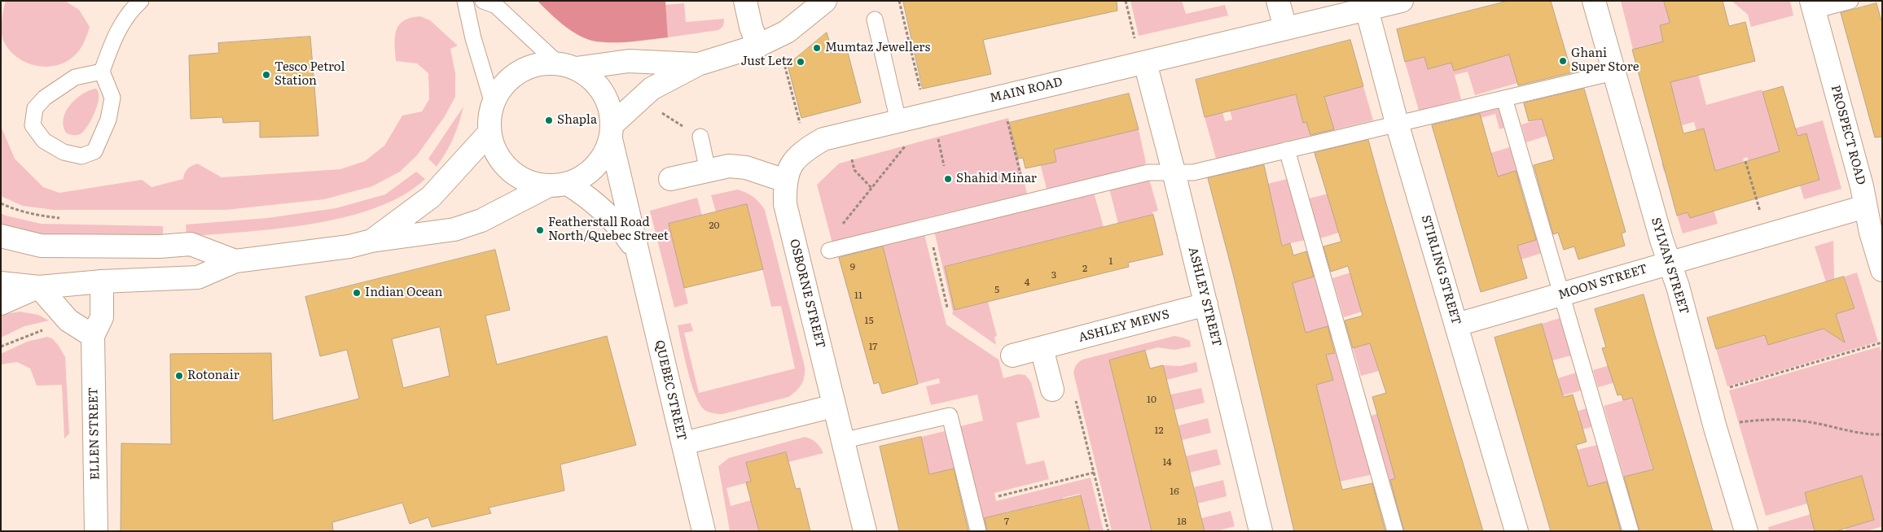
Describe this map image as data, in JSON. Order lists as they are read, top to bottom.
{
  "streets": {
    "street": [
      "MAIN ROAD",
      "PROSPECT ROAD",
      "SYLVAN STREET",
      "STIRLING STREET",
      "MOON STREET",
      "OSBORNE STREET",
      "ASHLEY STREET",
      "ASHLEY MEWS",
      "QUEBEC STREET",
      "ELLEN STREET"
    ]
  },
  "crossings": [
    ["MAIN ROAD", "STIRLING STREET"],
    ["MAIN ROAD", "OSBORNE STREET"],
    ["MAIN ROAD", "ASHLEY STREET"],
    ["PROSPECT ROAD", "MOON STREET"],
    ["SYLVAN STREET", "MOON STREET"],
    ["STIRLING STREET", "MOON STREET"],
    ["ASHLEY STREET", "ASHLEY MEWS"]
  ],
  "places": [
    "Mumtaz Jewellers",
    "Ghani Super Store",
    "Just Letz",
    "Tesco Petrol Station",
    "Shapla",
    "Shahid Minar",
    "Featherstall Road North/Quebec Street",
    "Indian Ocean",
    "Rotonair"
  ],
  "house_numbers": [
    "20",
    "1",
    "9",
    "2",
    "3",
    "4",
    "5",
    "11",
    "15",
    "17",
    "10",
    "12",
    "14",
    "16",
    "7",
    "18"
  ]
}
